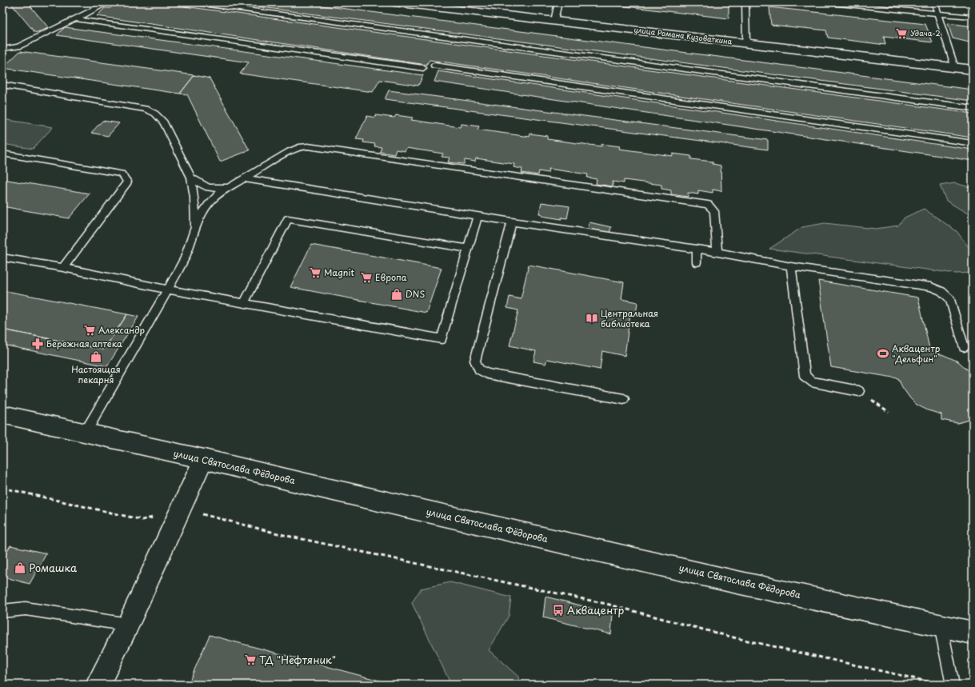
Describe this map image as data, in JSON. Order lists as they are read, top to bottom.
{
  "streets": {
    "street": ["улица Романа Кузоваткина", "улица Святослава Фёдорова"]
  },
  "places": {
    "supermarket": [
      "Удача-2",
      "Magnit",
      "Европа",
      "Александр",
      "ТД \"Нефтяник\""
    ],
    "shop": ["DNS", "Настоящая пекарня", "Ромашка"],
    "library": ["Центральная библиотека"],
    "pharmacy": ["Бережная аптека"],
    "sports": ["Аквацентр \"Дельфин\""],
    "bus stop": ["Аквацентр"]
  }
}
